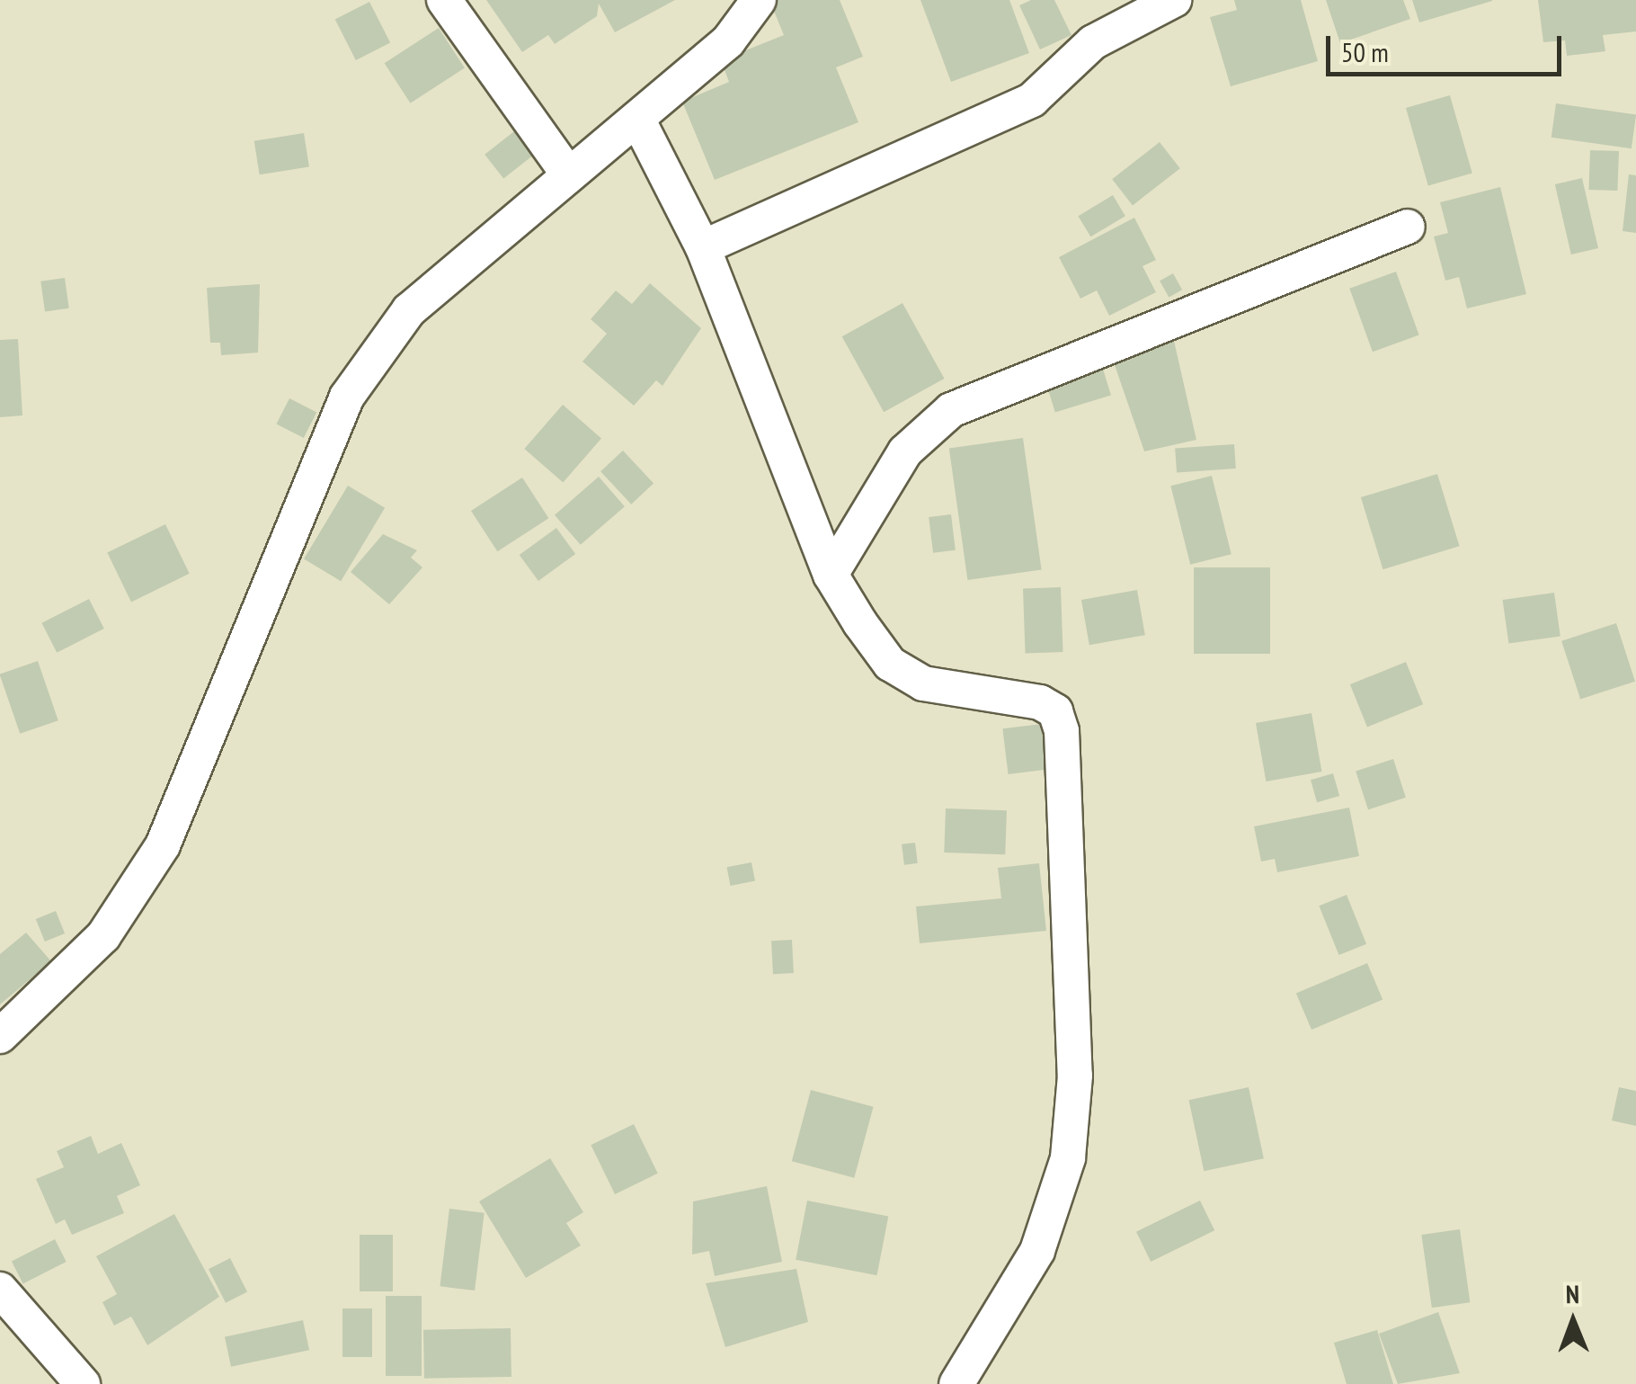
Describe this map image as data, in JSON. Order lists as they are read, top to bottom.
{
  "scale_bar": "50 m",
  "north": "top"
}
